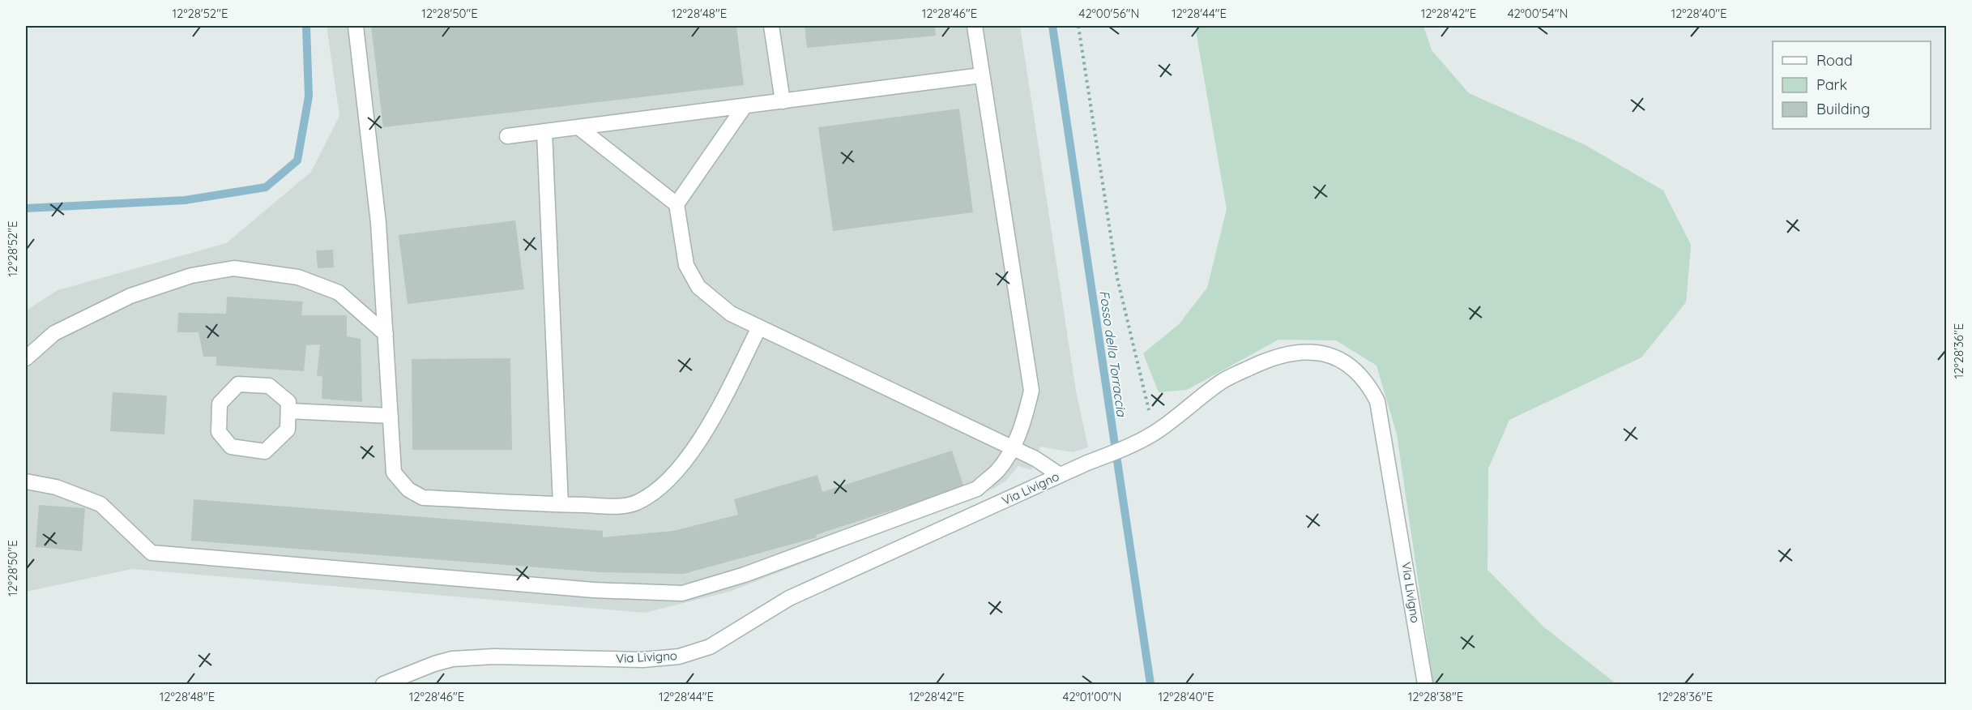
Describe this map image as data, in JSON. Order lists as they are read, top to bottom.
{
  "streets": {
    "street": ["Via Livigno"]
  },
  "water": ["Fosso della Torraccia"],
  "legend": ["Road", "Park", "Building"],
  "coordinates": [
    "12°28'52\"E",
    "12°28'50\"E",
    "12°28'48\"E",
    "12°28'46\"E",
    "42°00'56\"N",
    "12°28'44\"E",
    "12°28'42\"E",
    "42°00'54\"N",
    "12°28'40\"E",
    "12°28'36\"E",
    "42°01'00\"N",
    "12°28'38\"E"
  ]
}
